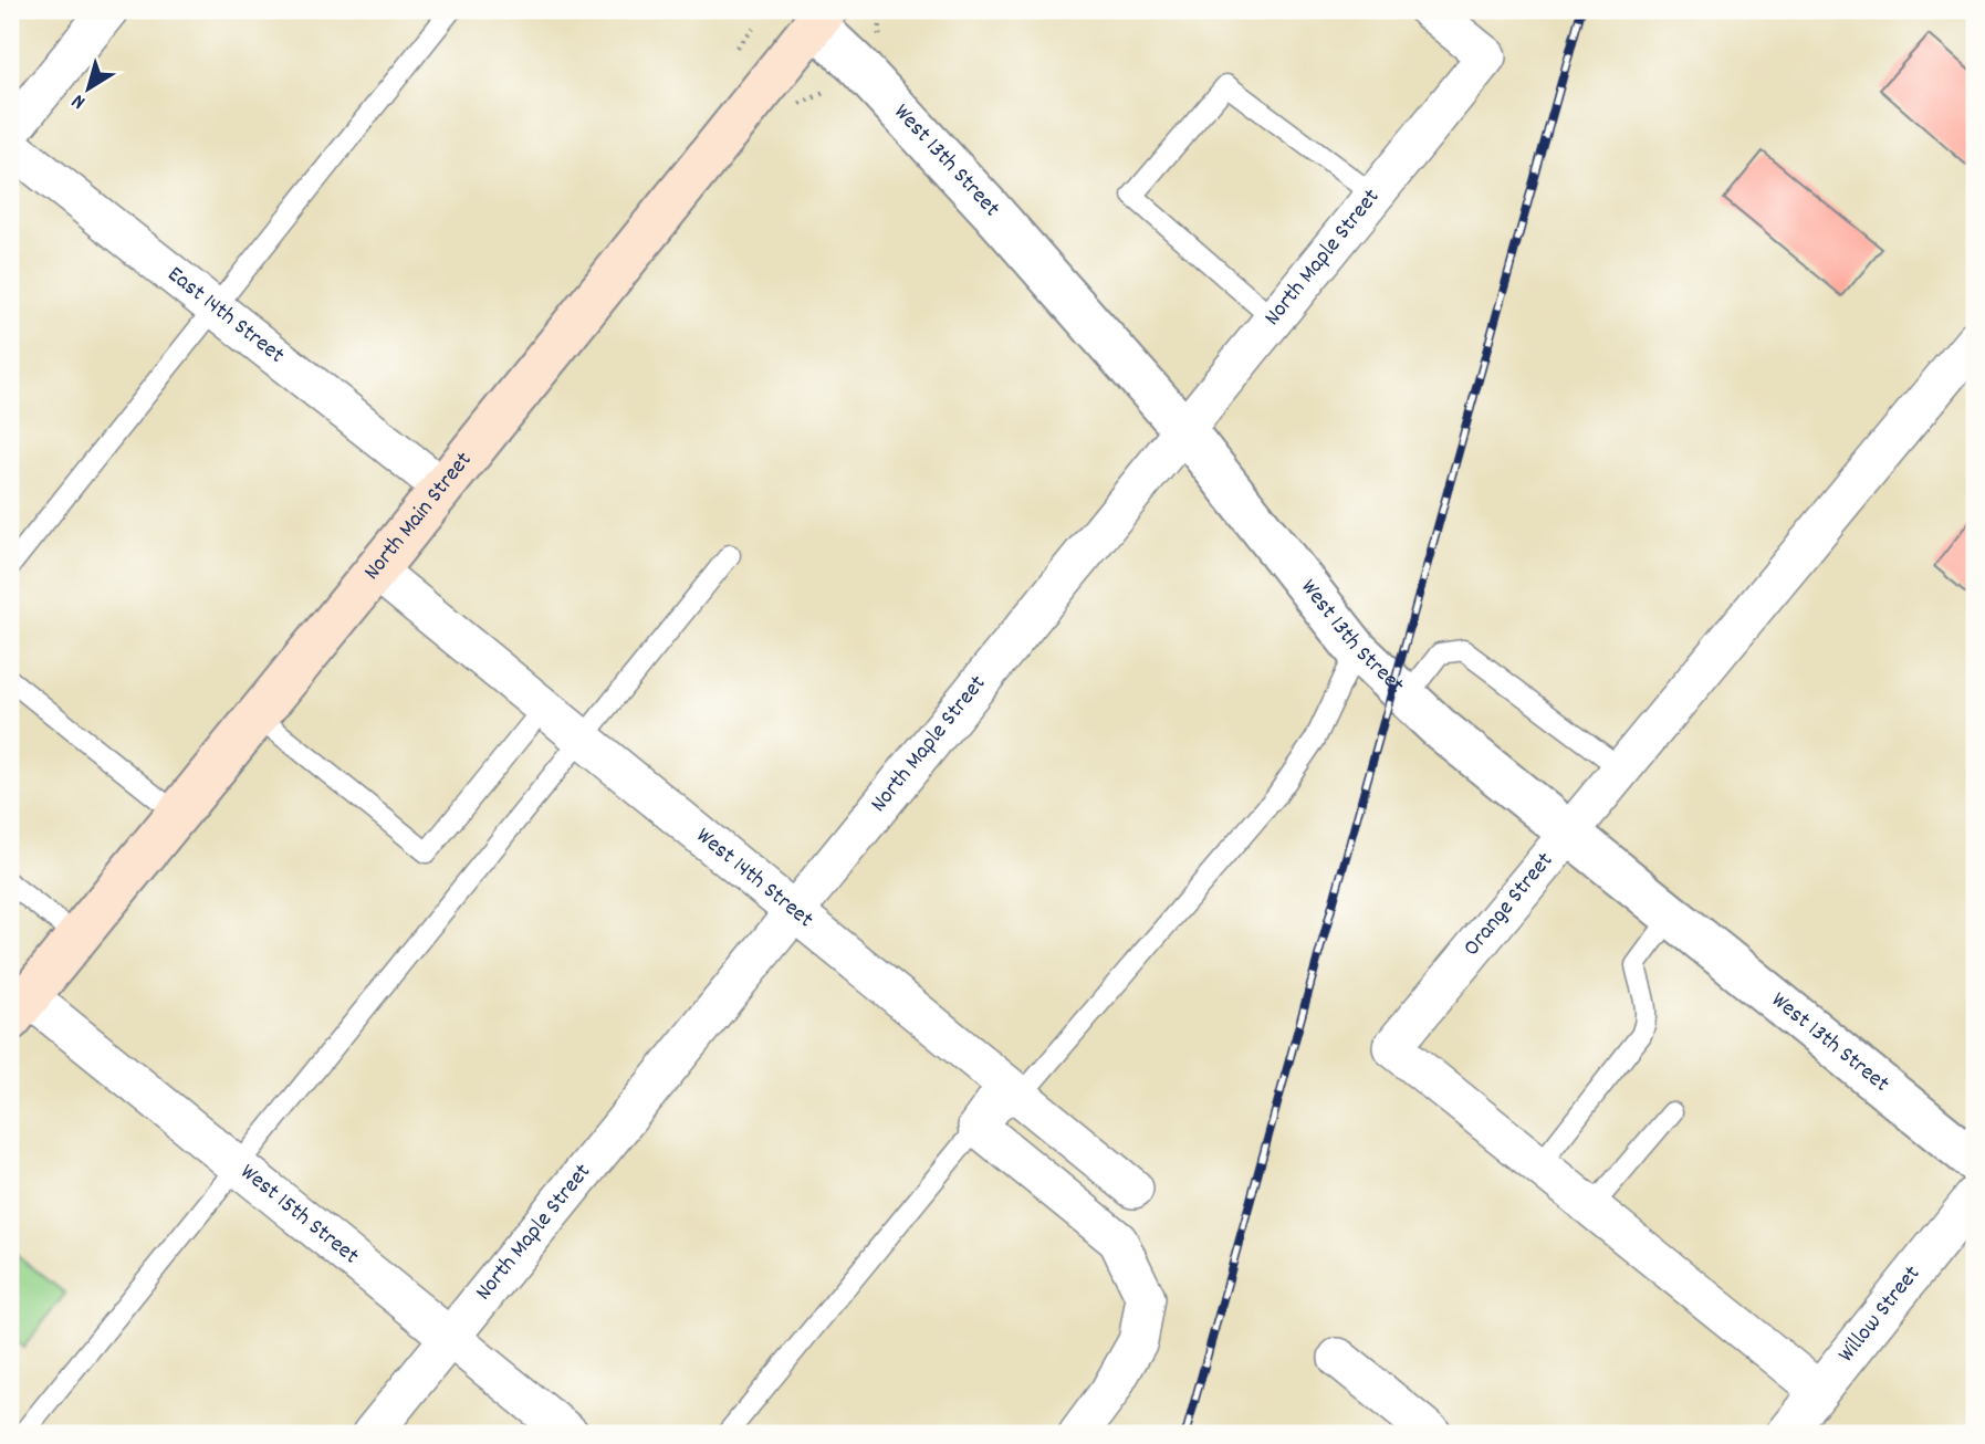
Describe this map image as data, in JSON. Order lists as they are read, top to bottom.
{
  "streets": {
    "main road": ["North Main Street"],
    "street": [
      "West 13th Street",
      "North Maple Street",
      "East 14th Street",
      "West 14th Street",
      "Orange Street",
      "West 15th Street",
      "Willow Street"
    ]
  },
  "crossings": [
    ["West 13th Street", "North Maple Street"],
    ["West 13th Street", "North Main Street"],
    ["West 13th Street", "Orange Street"],
    ["North Maple Street", "West 14th Street"],
    ["North Maple Street", "West 15th Street"],
    ["East 14th Street", "North Main Street"],
    ["North Main Street", "West 14th Street"],
    ["North Main Street", "West 15th Street"],
    ["Orange Street", "Willow Street"]
  ],
  "north": "bottom left"
}
